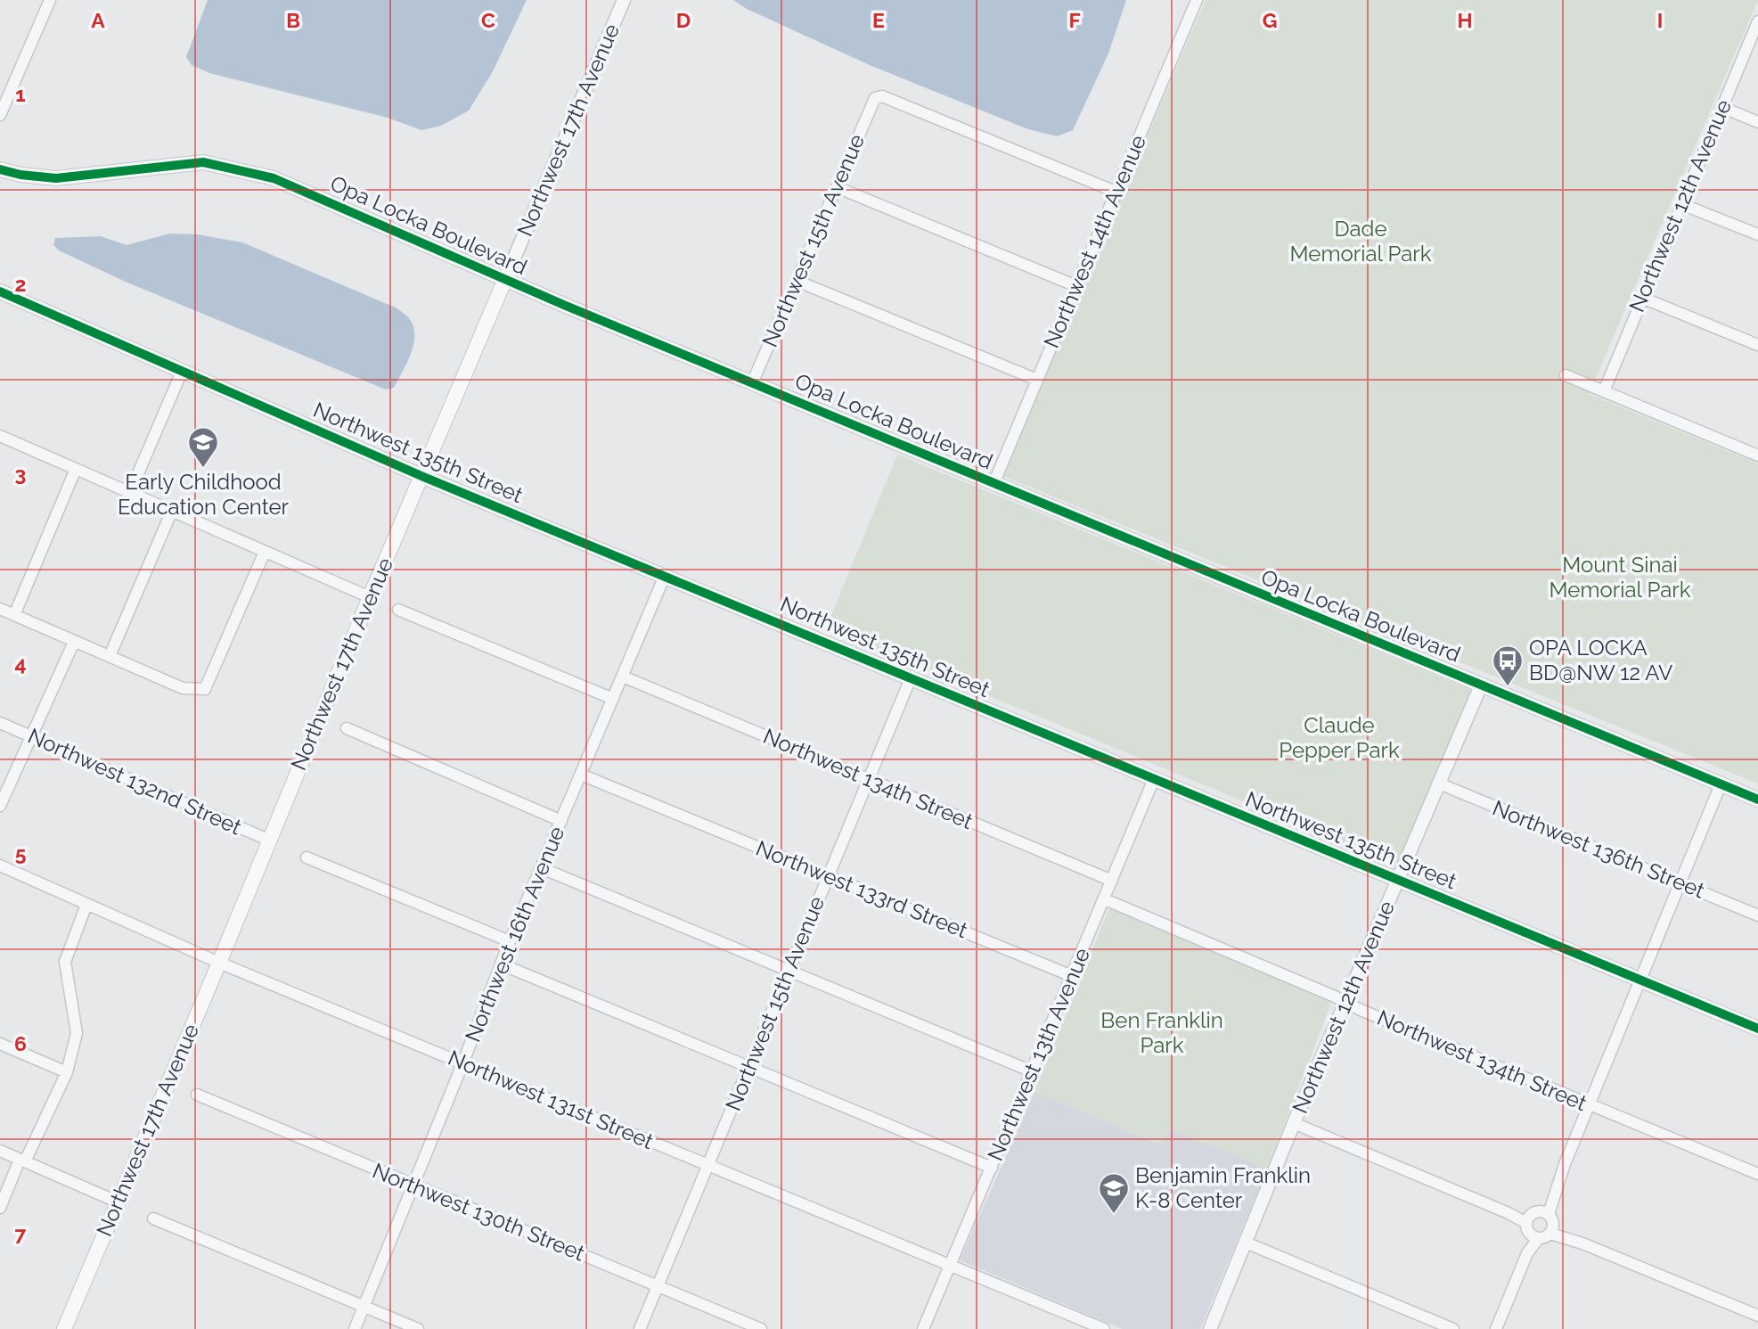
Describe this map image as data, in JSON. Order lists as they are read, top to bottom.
{
  "streets": {
    "main road": ["Northwest 17th Avenue", "Opa Locka Boulevard", "Northwest 135th Street"],
    "street": [
      "Northwest 12th Avenue",
      "Northwest 15th Avenue",
      "Northwest 14th Avenue",
      "Northwest 134th Street",
      "Northwest 132nd Street",
      "Northwest 136th Street",
      "Northwest 133rd Street",
      "Northwest 16th Avenue",
      "Northwest 13th Avenue",
      "Northwest 131st Street",
      "Northwest 130th Street"
    ]
  },
  "crossings": [
    ["Northwest 17th Avenue", "Opa Locka Boulevard"],
    ["Northwest 17th Avenue", "Northwest 135th Street"],
    ["Northwest 17th Avenue", "Northwest 132nd Street"],
    ["Northwest 17th Avenue", "Northwest 131st Street"],
    ["Northwest 12th Avenue", "Opa Locka Boulevard"],
    ["Northwest 12th Avenue", "Northwest 135th Street"],
    ["Northwest 12th Avenue", "Northwest 134th Street"],
    ["Northwest 12th Avenue", "Northwest 136th Street"],
    ["Opa Locka Boulevard", "Northwest 15th Avenue"],
    ["Opa Locka Boulevard", "Northwest 14th Avenue"],
    ["Northwest 15th Avenue", "Northwest 14th Avenue"],
    ["Northwest 15th Avenue", "Northwest 135th Street"],
    ["Northwest 15th Avenue", "Northwest 134th Street"],
    ["Northwest 15th Avenue", "Northwest 133rd Street"],
    ["Northwest 15th Avenue", "Northwest 131st Street"],
    ["Northwest 15th Avenue", "Northwest 130th Street"],
    ["Northwest 135th Street", "Northwest 16th Avenue"],
    ["Northwest 135th Street", "Northwest 13th Avenue"],
    ["Northwest 134th Street", "Northwest 16th Avenue"],
    ["Northwest 134th Street", "Northwest 13th Avenue"],
    ["Northwest 133rd Street", "Northwest 16th Avenue"],
    ["Northwest 133rd Street", "Northwest 13th Avenue"],
    ["Northwest 16th Avenue", "Northwest 131st Street"],
    ["Northwest 16th Avenue", "Northwest 130th Street"],
    ["Northwest 13th Avenue", "Northwest 131st Street"]
  ],
  "parks": [
    "Dade Memorial Park",
    "Mount Sinai Memorial Park",
    "Claude Pepper Park",
    "Ben Franklin Park"
  ],
  "places": {
    "school or university": ["Early Childhood Education Center", "Benjamin Franklin K-8 Center"],
    "bus stop": ["OPA LOCKA BD@NW 12 AV"]
  },
  "grid": {
    "columns": [
      "A",
      "B",
      "C",
      "D",
      "E",
      "F",
      "G",
      "H",
      "I"
    ],
    "rows": [
      "1",
      "2",
      "3",
      "4",
      "5",
      "6",
      "7"
    ]
  }
}
